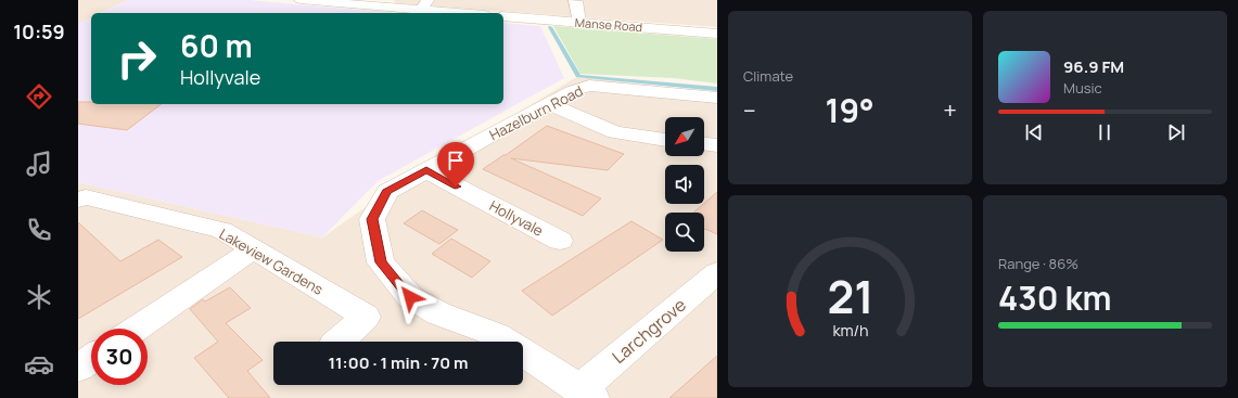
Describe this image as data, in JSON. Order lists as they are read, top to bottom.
{
  "streets": {
    "street": [
      "Manse Road",
      "Hazelburn Road",
      "Hollyvale",
      "Lakeview Gardens",
      "Larchgrove"
    ]
  },
  "crossings": [
    ["Hazelburn Road", "Hollyvale"],
    ["Hazelburn Road", "Larchgrove"]
  ],
  "north": "bottom left",
  "page": {
    "tabs": "10:59",
    "tile": [
      "Climate",
      ["Range · 86%", "430 km"]
    ],
    "turn": ["60 m", "Hollyvale"],
    "song": ["96.9 FM", "Music"],
    "heat": ["−", "19°", "+"],
    "limit": "30",
    "trip": "11:00 · 1 min · 70 m",
    "gauge": ["21", "km/h"]
  }
}
